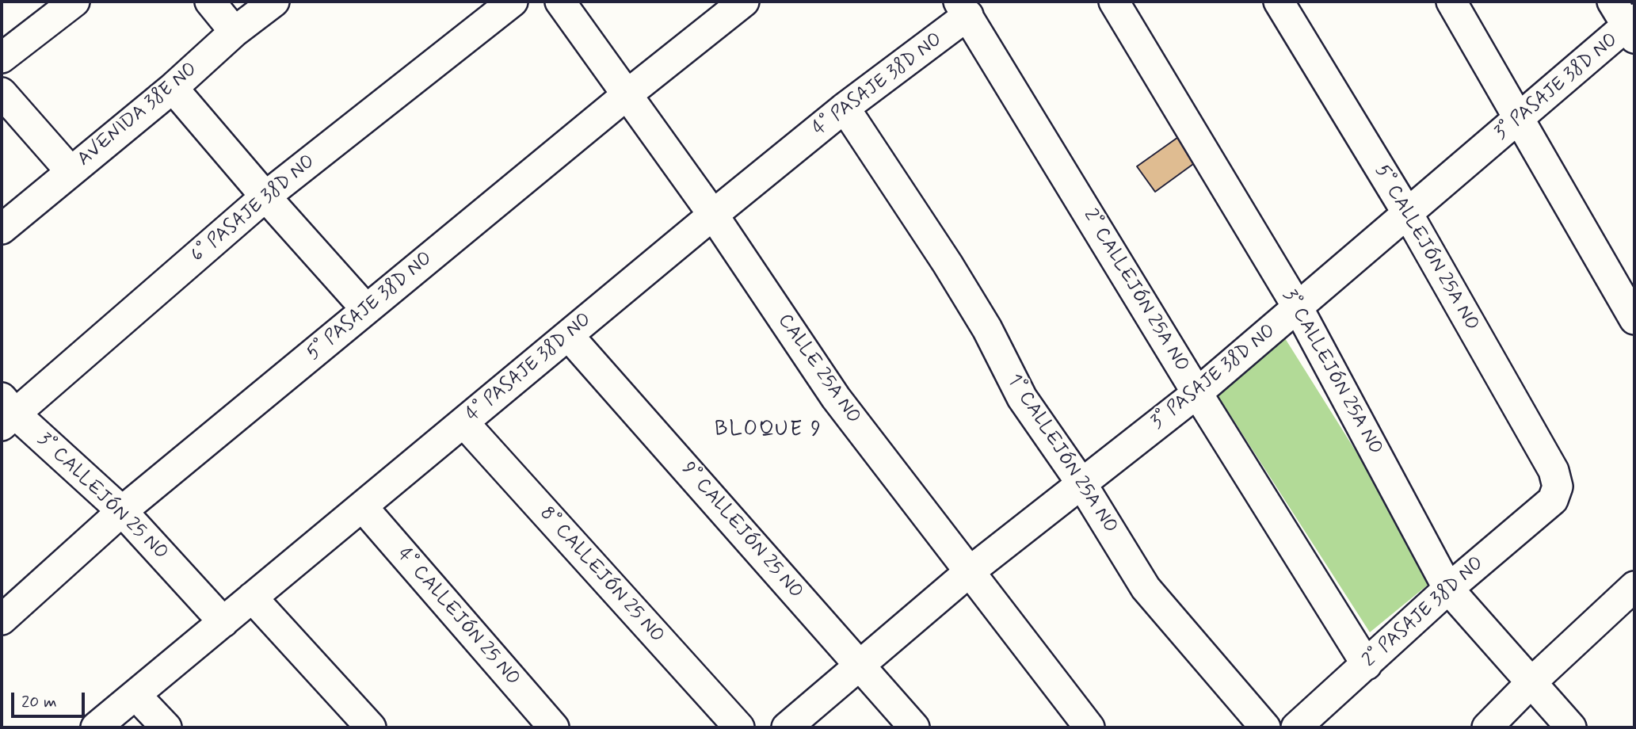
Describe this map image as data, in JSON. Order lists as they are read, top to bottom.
{
  "streets": {
    "street": [
      "4° PASAJE 38D NO",
      "3° PASAJE 38D NO",
      "AVENIDA 38E NO",
      "6° PASAJE 38D NO",
      "5° CALLEJÓN 25A NO",
      "2° CALLEJÓN 25A NO",
      "5° PASAJE 38D NO",
      "CALLE 25A NO",
      "3° CALLEJÓN 25A NO",
      "1° CALLEJÓN 25A NO",
      "3° CALLEJÓN 25 NO",
      "9° CALLEJÓN 25 NO",
      "8° CALLEJÓN 25 NO",
      "2° PASAJE 38D NO",
      "4° CALLEJÓN 25 NO"
    ]
  },
  "crossings": [
    ["4° PASAJE 38D NO", "2° CALLEJÓN 25A NO"],
    ["4° PASAJE 38D NO", "CALLE 25A NO"],
    ["4° PASAJE 38D NO", "1° CALLEJÓN 25A NO"],
    ["4° PASAJE 38D NO", "3° CALLEJÓN 25 NO"],
    ["4° PASAJE 38D NO", "9° CALLEJÓN 25 NO"],
    ["4° PASAJE 38D NO", "8° CALLEJÓN 25 NO"],
    ["4° PASAJE 38D NO", "4° CALLEJÓN 25 NO"],
    ["3° PASAJE 38D NO", "5° CALLEJÓN 25A NO"],
    ["3° PASAJE 38D NO", "2° CALLEJÓN 25A NO"],
    ["3° PASAJE 38D NO", "CALLE 25A NO"],
    ["3° PASAJE 38D NO", "3° CALLEJÓN 25A NO"],
    ["3° PASAJE 38D NO", "1° CALLEJÓN 25A NO"],
    ["3° PASAJE 38D NO", "9° CALLEJÓN 25 NO"],
    ["6° PASAJE 38D NO", "3° CALLEJÓN 25 NO"],
    ["5° CALLEJÓN 25A NO", "2° PASAJE 38D NO"],
    ["2° CALLEJÓN 25A NO", "2° PASAJE 38D NO"],
    ["5° PASAJE 38D NO", "CALLE 25A NO"],
    ["5° PASAJE 38D NO", "3° CALLEJÓN 25 NO"],
    ["3° CALLEJÓN 25A NO", "2° PASAJE 38D NO"]
  ],
  "districts": ["BLOQUE 9"],
  "scale_bar": "20 m"
}
